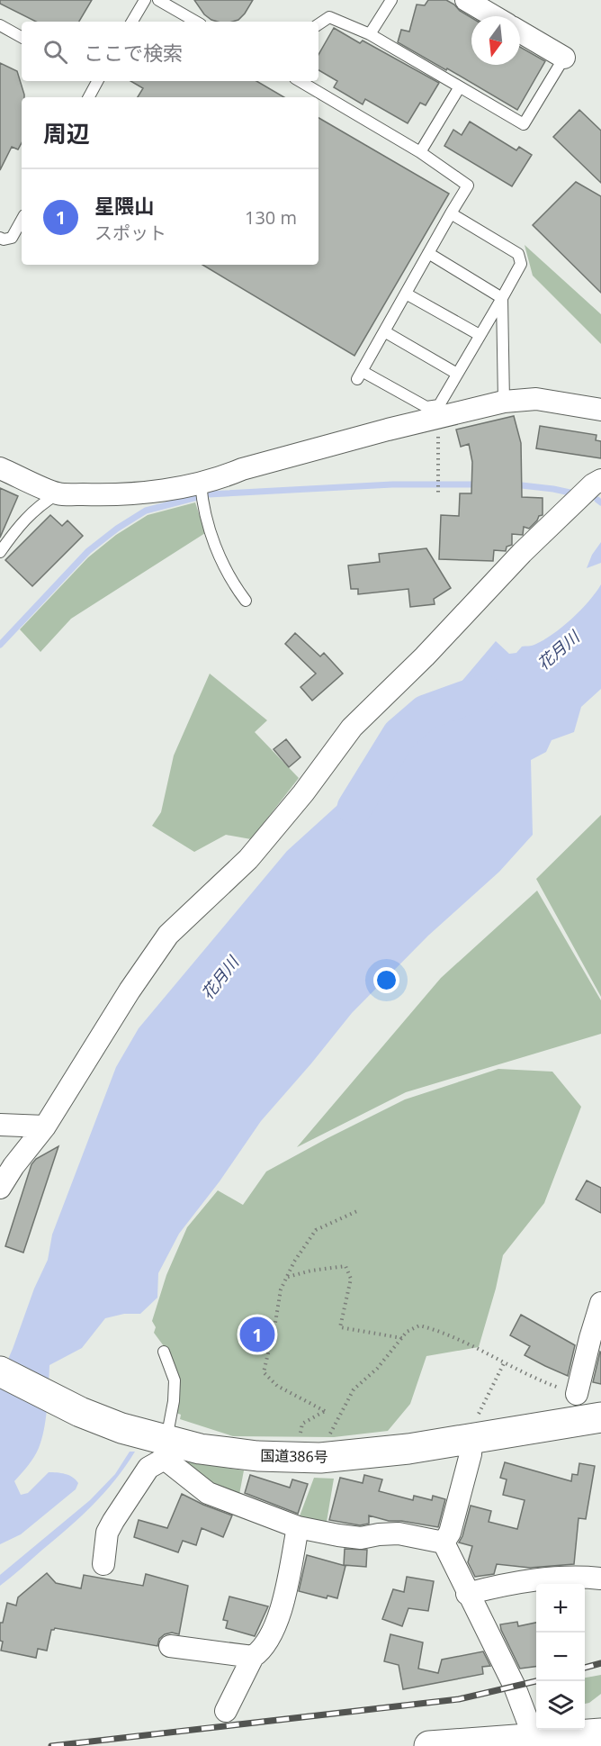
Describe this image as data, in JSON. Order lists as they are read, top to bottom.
{
  "streets": {
    "main road": ["国道386号"]
  },
  "water": ["花月川"],
  "north": "bottom",
  "page": {
    "search": "ここで検索",
    "heading": "周辺",
    "list": [
      {
        "mark": "1",
        "name": "星隈山",
        "note": "スポット",
        "value": "130 m"
      }
    ],
    "pins": "1",
    "map_buttons": ["+", "−"]
  }
}
